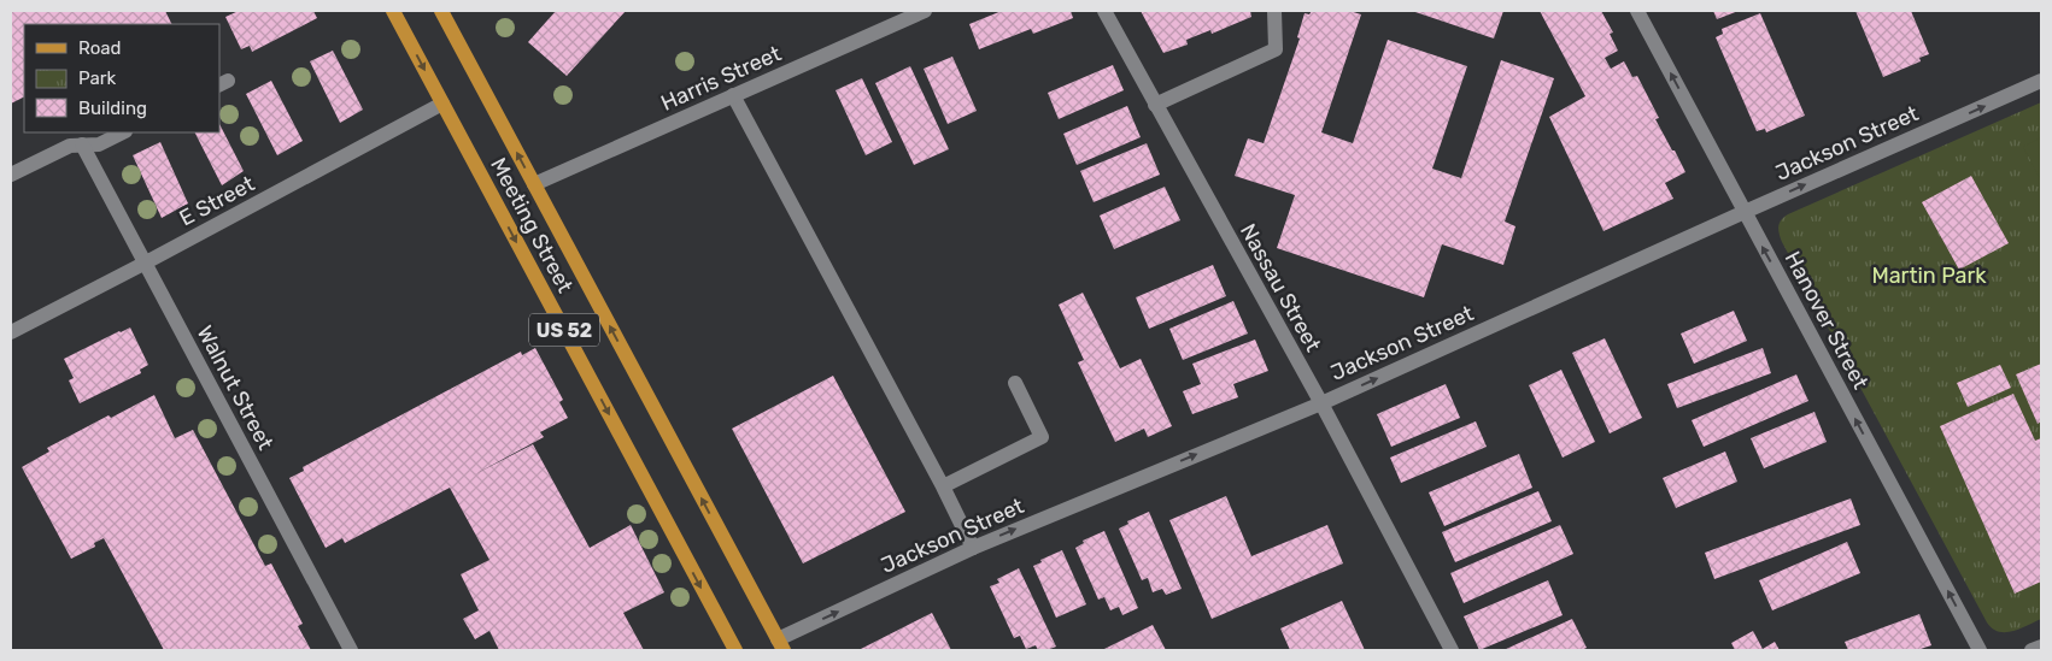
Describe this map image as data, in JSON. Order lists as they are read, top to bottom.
{
  "streets": {
    "main road": ["Meeting Street", "US 52"],
    "street": [
      "Harris Street",
      "Jackson Street",
      "E Street",
      "Nassau Street",
      "Hanover Street",
      "Walnut Street"
    ]
  },
  "crossings": [
    ["Harris Street", "Meeting Street"],
    ["Jackson Street", "Meeting Street"],
    ["Jackson Street", "Nassau Street"],
    ["Jackson Street", "Hanover Street"],
    ["E Street", "Meeting Street"],
    ["E Street", "Walnut Street"]
  ],
  "one_way": ["Jackson Street", "Hanover Street"],
  "parks": ["Martin Park"],
  "legend": ["Road", "Park", "Building"]
}
